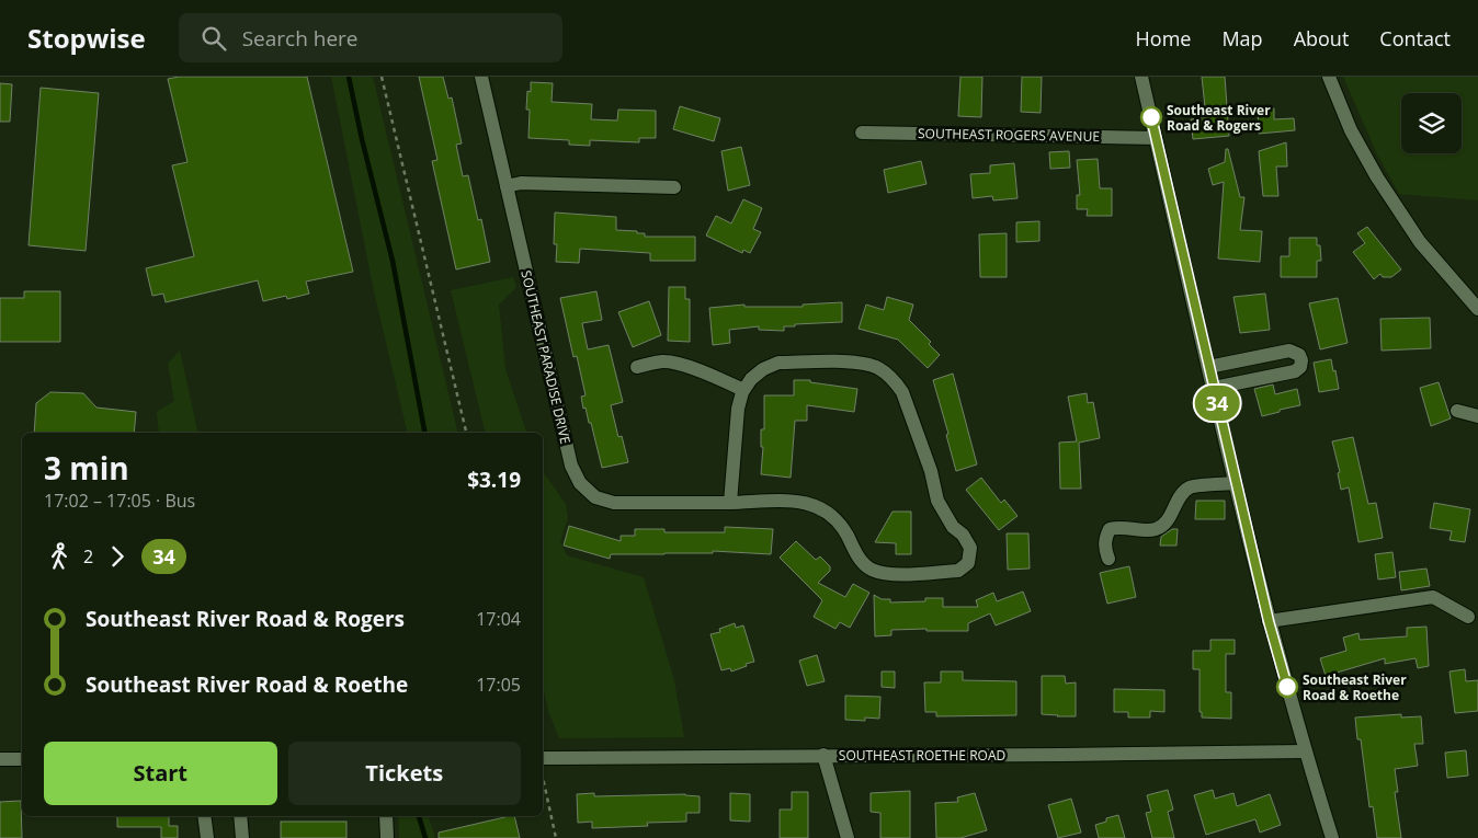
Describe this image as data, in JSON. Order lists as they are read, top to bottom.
{
  "streets": {
    "street": ["SOUTHEAST ROGERS AVENUE", "SOUTHEAST PARADISE DRIVE", "SOUTHEAST ROETHE ROAD"]
  },
  "places": ["Southeast River Road & Rogers", "Southeast River Road & Roethe"],
  "lines": ["bus line 34"],
  "page": {
    "header": "Stopwise",
    "search": "Search here",
    "nav": [
      "Home",
      "Map",
      "About",
      "Contact"
    ],
    "on_map": "34",
    "heading": ["3 min", "17:02 – 17:05 · Bus", "$3.19"],
    "legs": ["2", "34"],
    "list": [
      {
        "name": "Southeast River Road & Rogers",
        "value": "17:04"
      },
      {
        "name": "Southeast River Road & Roethe",
        "value": "17:05"
      }
    ],
    "buttons": ["Start", "Tickets"]
  }
}
